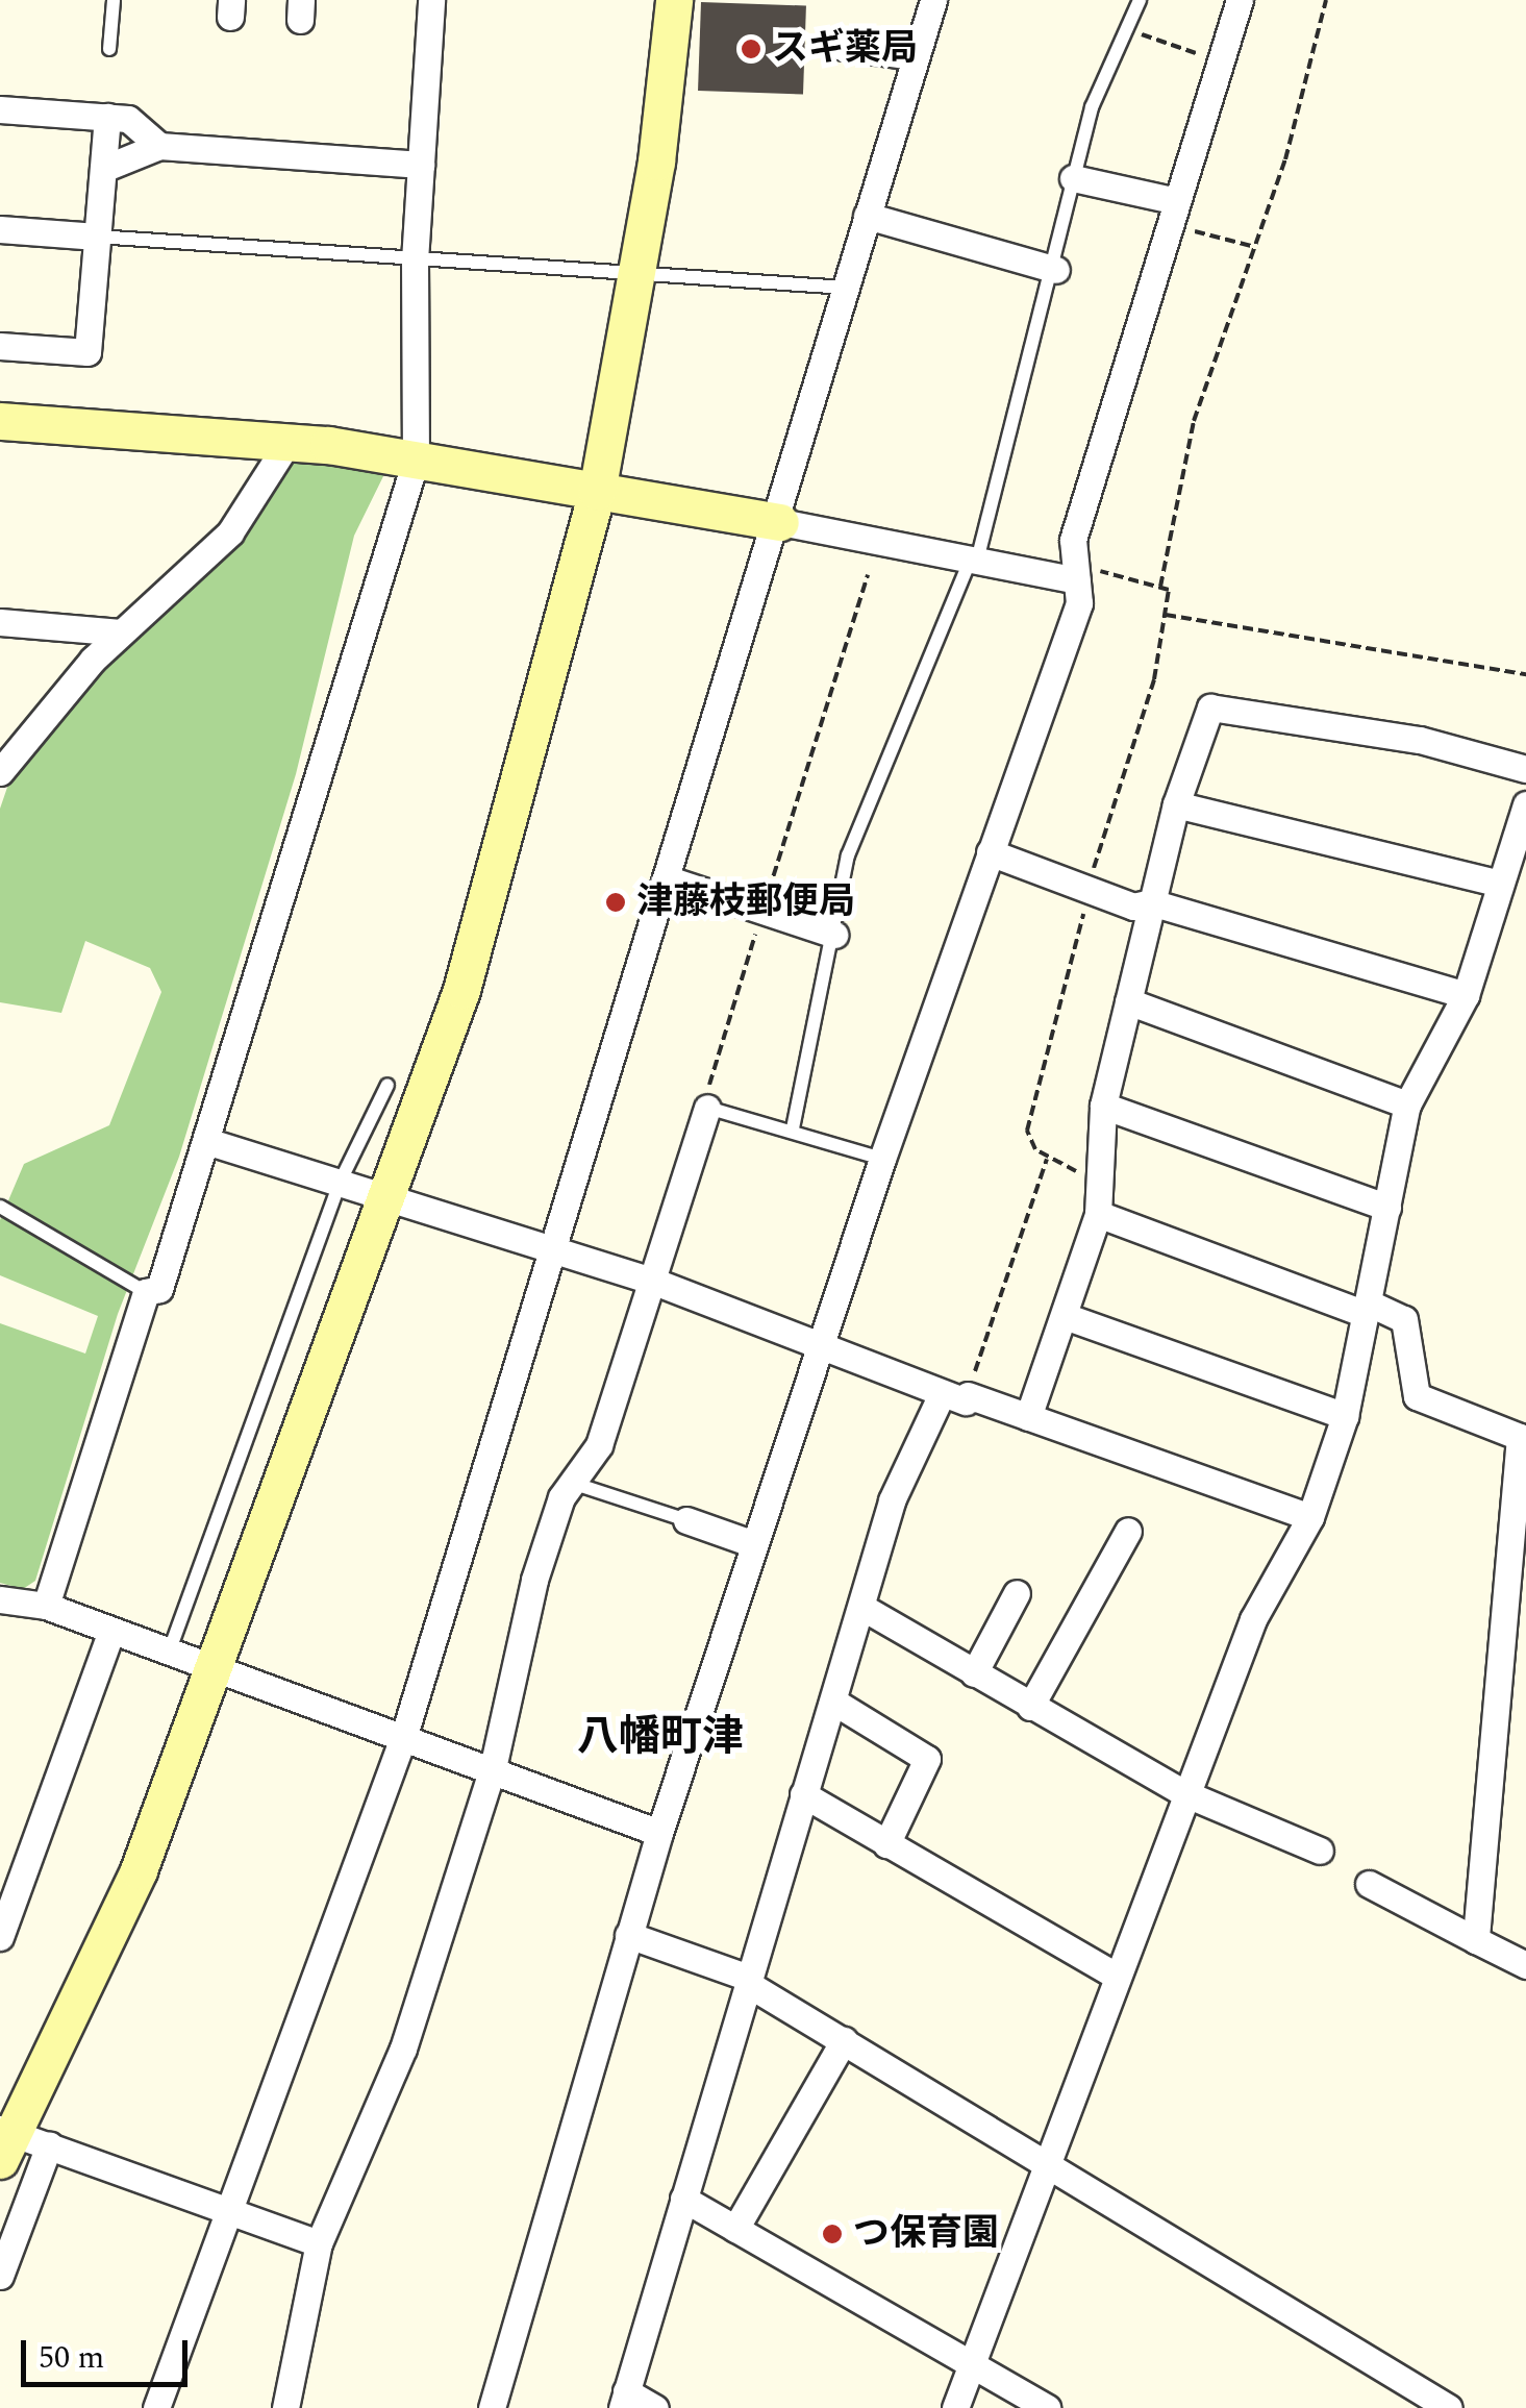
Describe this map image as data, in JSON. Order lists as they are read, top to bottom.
{
  "districts": ["八幡町津"],
  "places": ["スギ薬局", "津藤枝郵便局", "つ保育園"],
  "scale_bar": "50 m"
}
